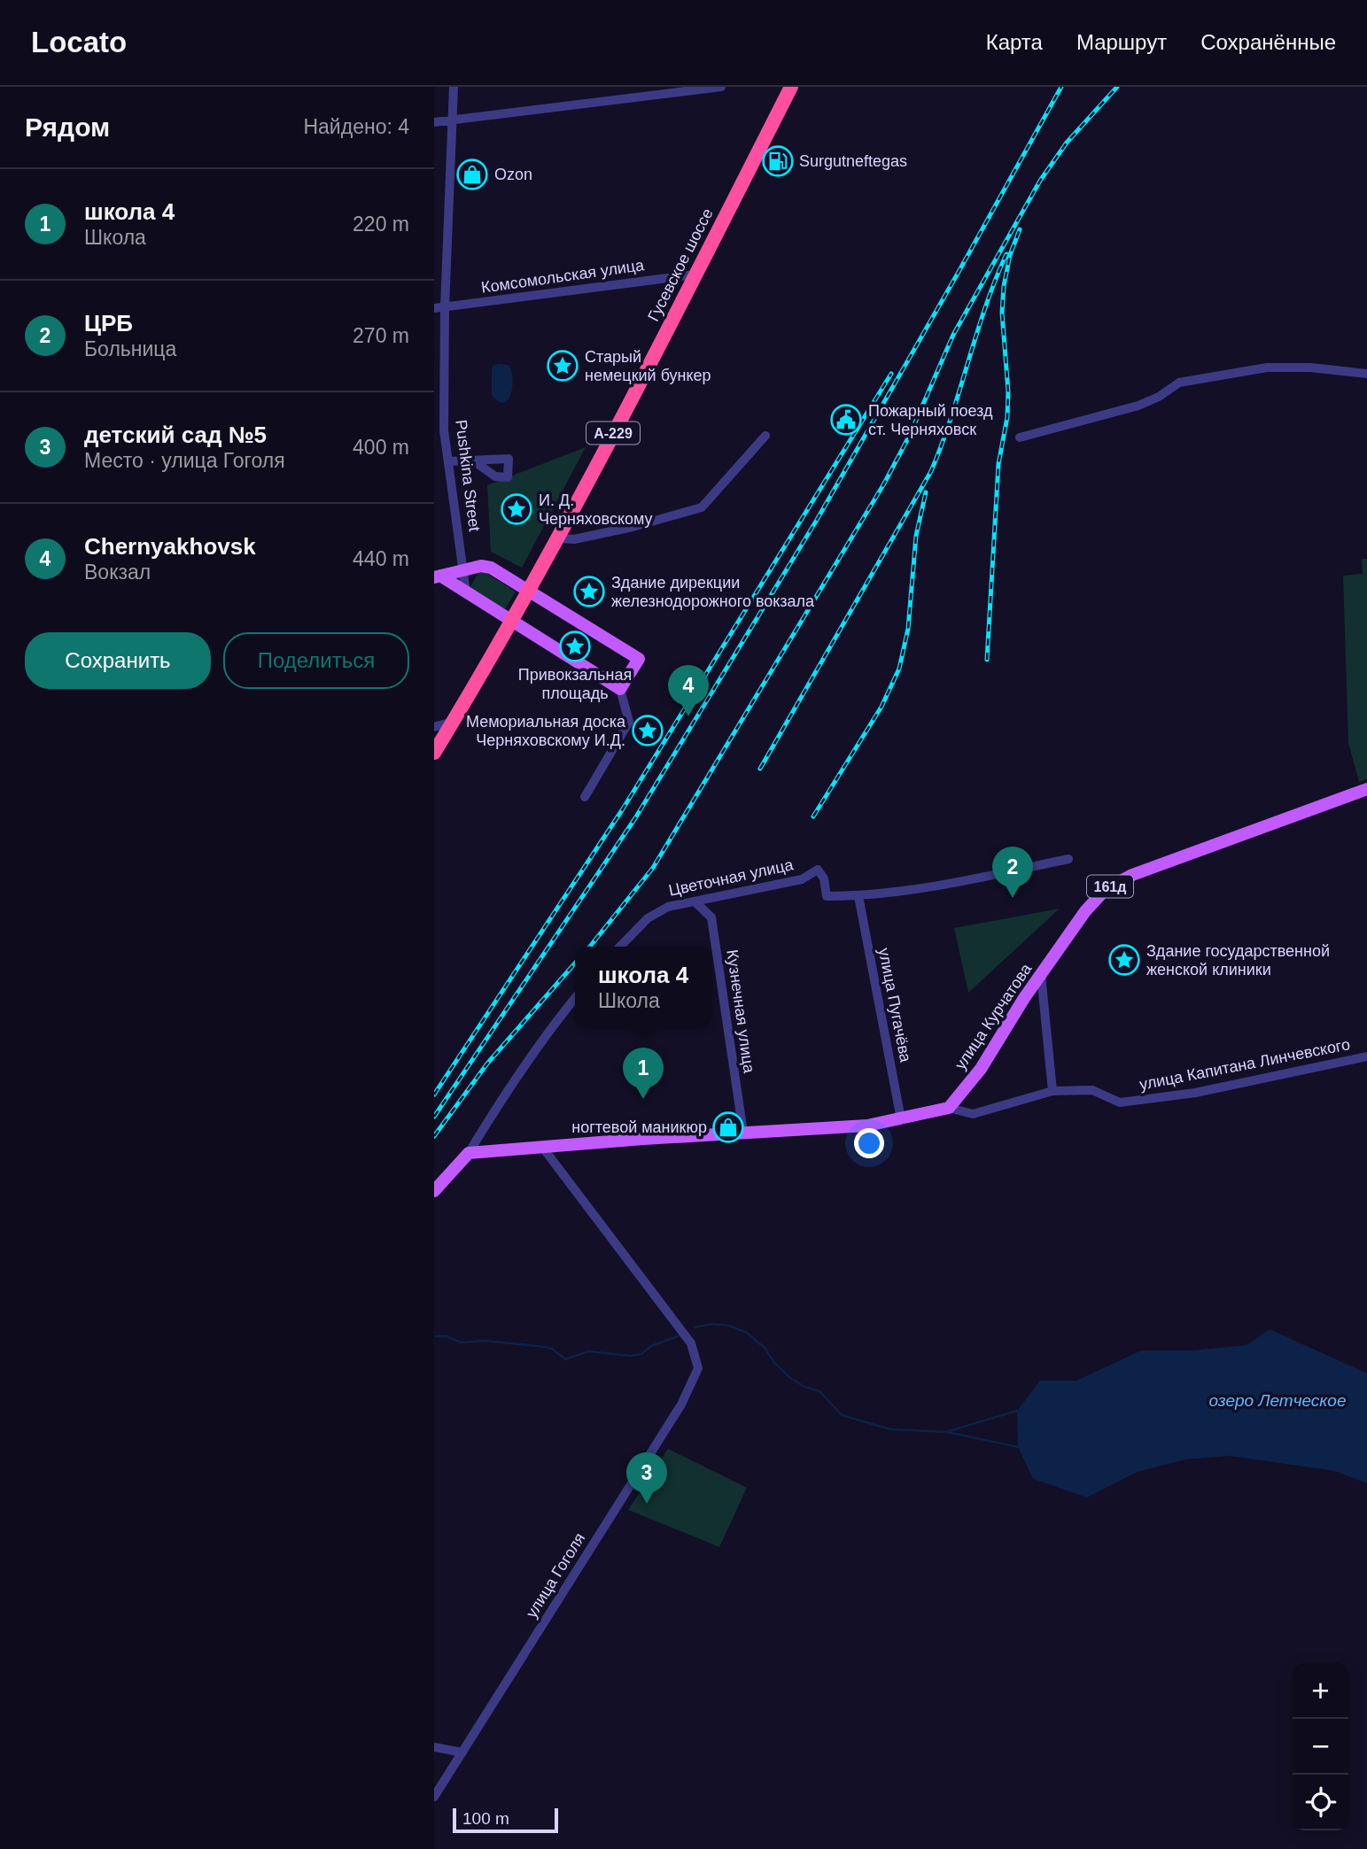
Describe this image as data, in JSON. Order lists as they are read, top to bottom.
{
  "streets": {
    "highway": ["Гусевское шоссе", "А-229"],
    "main road": ["161д", "улица Курчатова"],
    "street": [
      "Комсомольская улица",
      "Pushkina Street",
      "Цветочная улица",
      "улица Пугачёва",
      "Кузнечная улица",
      "улица Капитана Линчевского",
      "улица Гоголя"
    ]
  },
  "crossings": [
    ["Гусевское шоссе", "Комсомольская улица"],
    ["Комсомольская улица", "Pushkina Street"],
    ["Цветочная улица", "улица Пугачёва"],
    ["Цветочная улица", "Кузнечная улица"],
    ["улица Курчатова", "улица Капитана Линчевского"]
  ],
  "water": ["озеро Летческое"],
  "places": {
    "fuel station": ["Surgutneftegas"],
    "shop": ["Ozon", "ногтевой маникюр"],
    "place": [
      "Старый немецкий бункер",
      "И. Д. Черняховскому",
      "Здание дирекции железнодорожного вокзала",
      "Привокзальная площадь",
      "Мемориальная доска Черняховскому И.Д.",
      "Здание государственной женской клиники"
    ],
    "public building": ["Пожарный поезд ст. Черняховск"]
  },
  "scale_bar": "100 m",
  "page": {
    "header": "Locato",
    "nav": ["Карта", "Маршрут", "Сохранённые"],
    "heading": ["Рядом", "Найдено: 4"],
    "list": [
      {
        "mark": "1",
        "name": "школа 4",
        "note": "Школа",
        "value": "220 m"
      },
      {
        "mark": "2",
        "name": "ЦРБ",
        "note": "Больница",
        "value": "270 m"
      },
      {
        "mark": "3",
        "name": "детский сад №5",
        "note": "Место · улица Гоголя",
        "value": "400 m"
      },
      {
        "mark": "4",
        "name": "Chernyakhovsk",
        "note": "Вокзал",
        "value": "440 m"
      }
    ],
    "buttons": ["Сохранить", "Поделиться"],
    "pins": [
      "4",
      "2",
      "1",
      "3"
    ],
    "popup": ["школа 4", "Школа"],
    "map_buttons": ["+", "−"],
    "scale": "100 m"
  }
}
